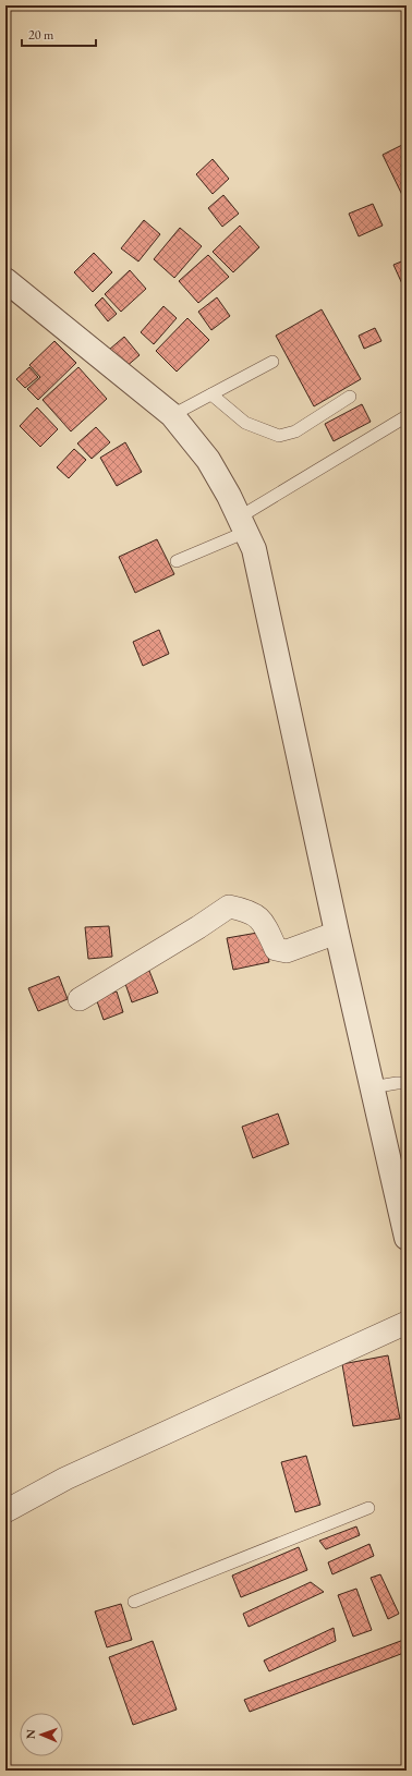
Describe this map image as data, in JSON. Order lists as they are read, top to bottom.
{
  "scale_bar": "20 m",
  "north": "left"
}
